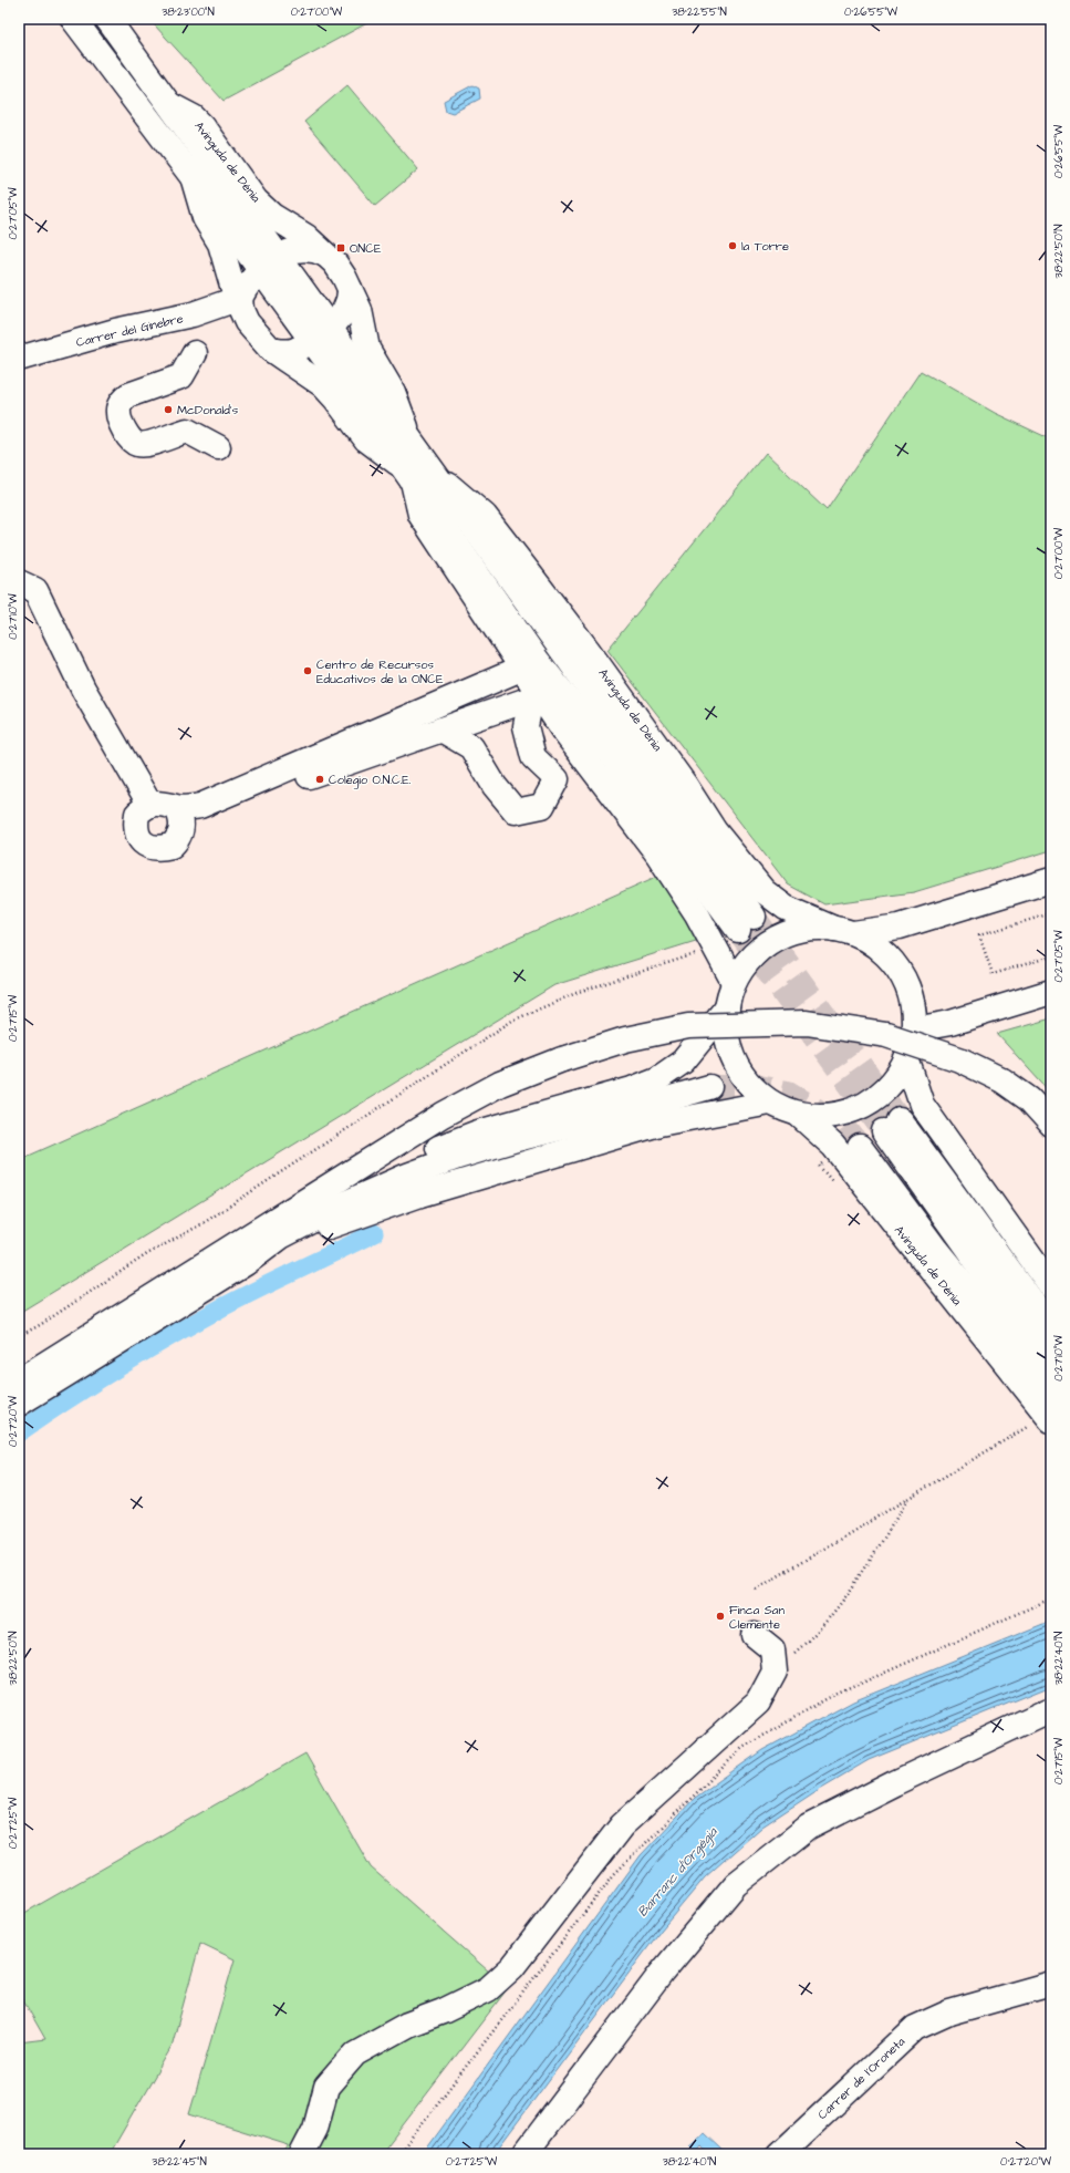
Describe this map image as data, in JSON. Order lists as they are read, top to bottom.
{
  "streets": {
    "main road": ["Avinguda de Dénia", "Carrer del Ginebre", "Carrer de l'Oroneta"]
  },
  "crossings": [
    ["Avinguda de Dénia", "Carrer del Ginebre"]
  ],
  "water": ["Barranc d'Orgègia"],
  "places": {
    "other": [
      "la Torre",
      "McDonald's",
      "Centro de Recursos Educativos de la ONCE",
      "Colegio O.N.C.E.",
      "Finca San Clemente"
    ],
    "transit": ["ONCE"]
  },
  "coordinates": [
    "38°23'00\"N",
    "0°27'00\"W",
    "38°22'55\"N",
    "0°26'55\"W",
    "0°27'05\"W",
    "38°22'50\"N",
    "0°27'10\"W",
    "0°27'15\"W",
    "0°27'20\"W",
    "38°22'40\"N",
    "0°27'25\"W",
    "38°22'45\"N"
  ]
}
